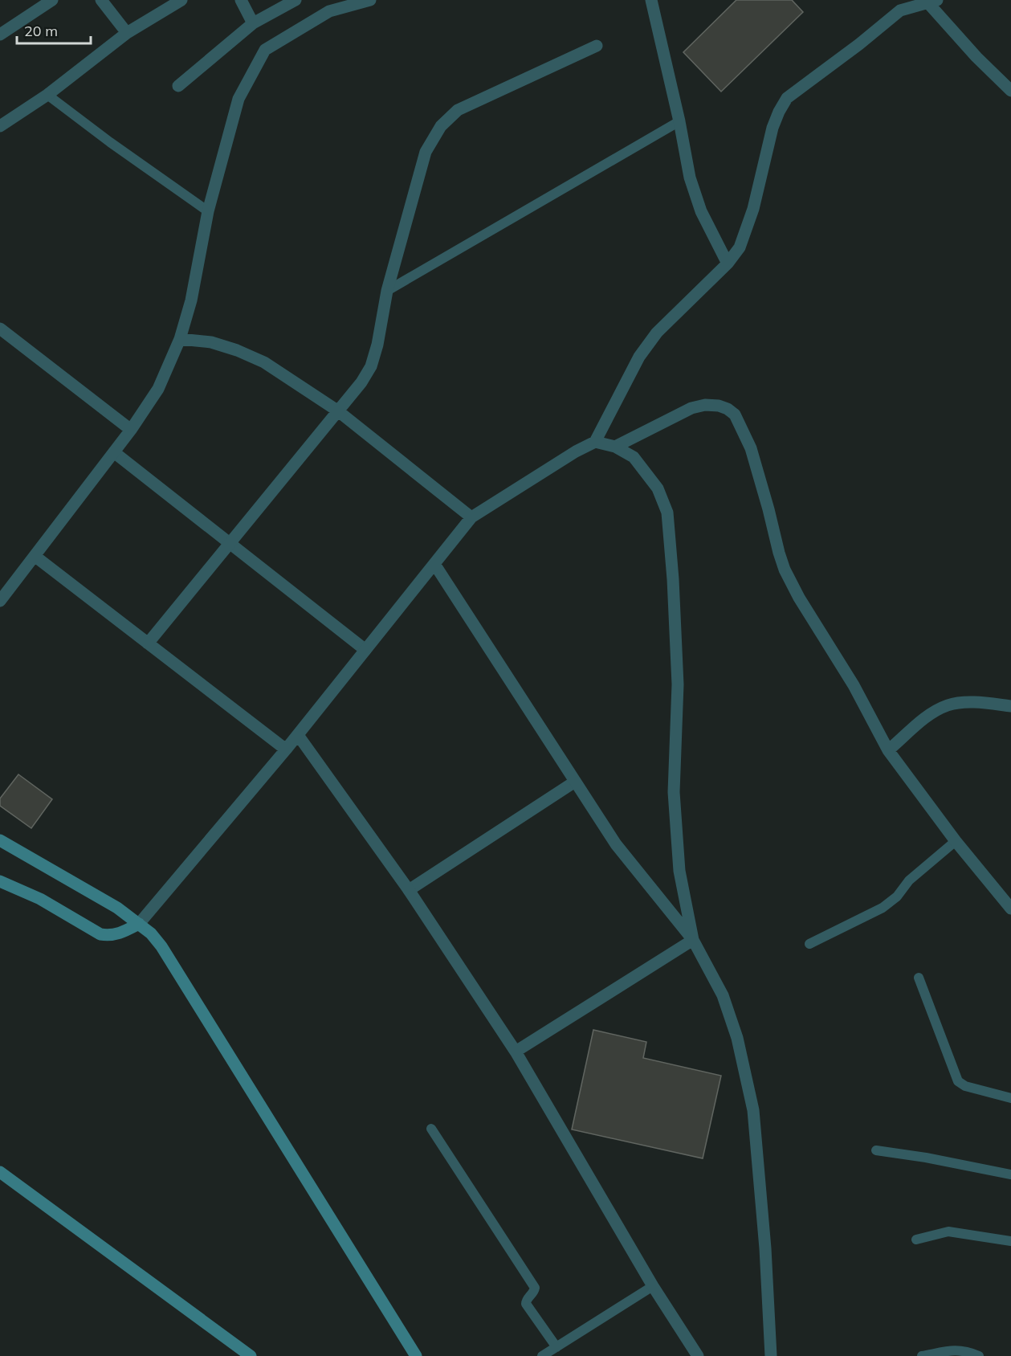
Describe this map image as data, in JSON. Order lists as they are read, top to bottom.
{
  "scale_bar": "20 m"
}
